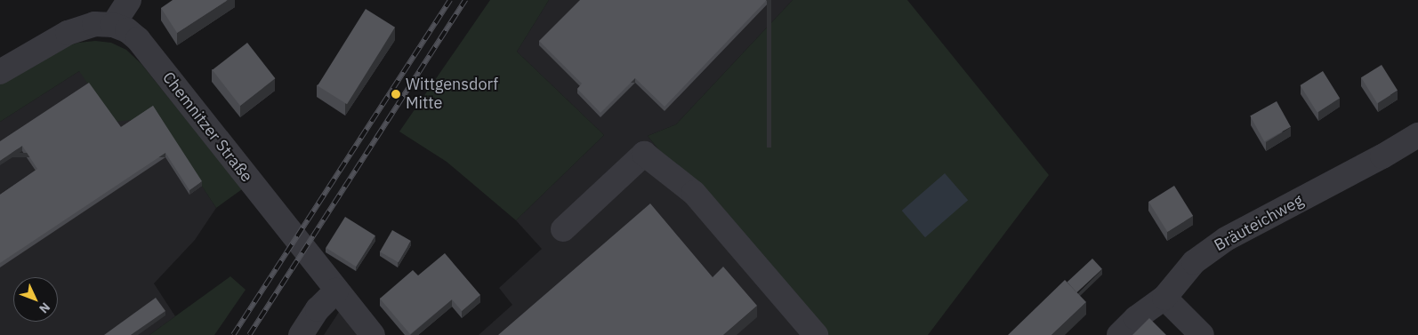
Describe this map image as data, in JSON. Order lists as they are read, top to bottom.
{
  "streets": {
    "street": ["Chemnitzer Straße", "Bräuteichweg"]
  },
  "places": ["Wittgensdorf Mitte"],
  "north": "bottom right"
}
